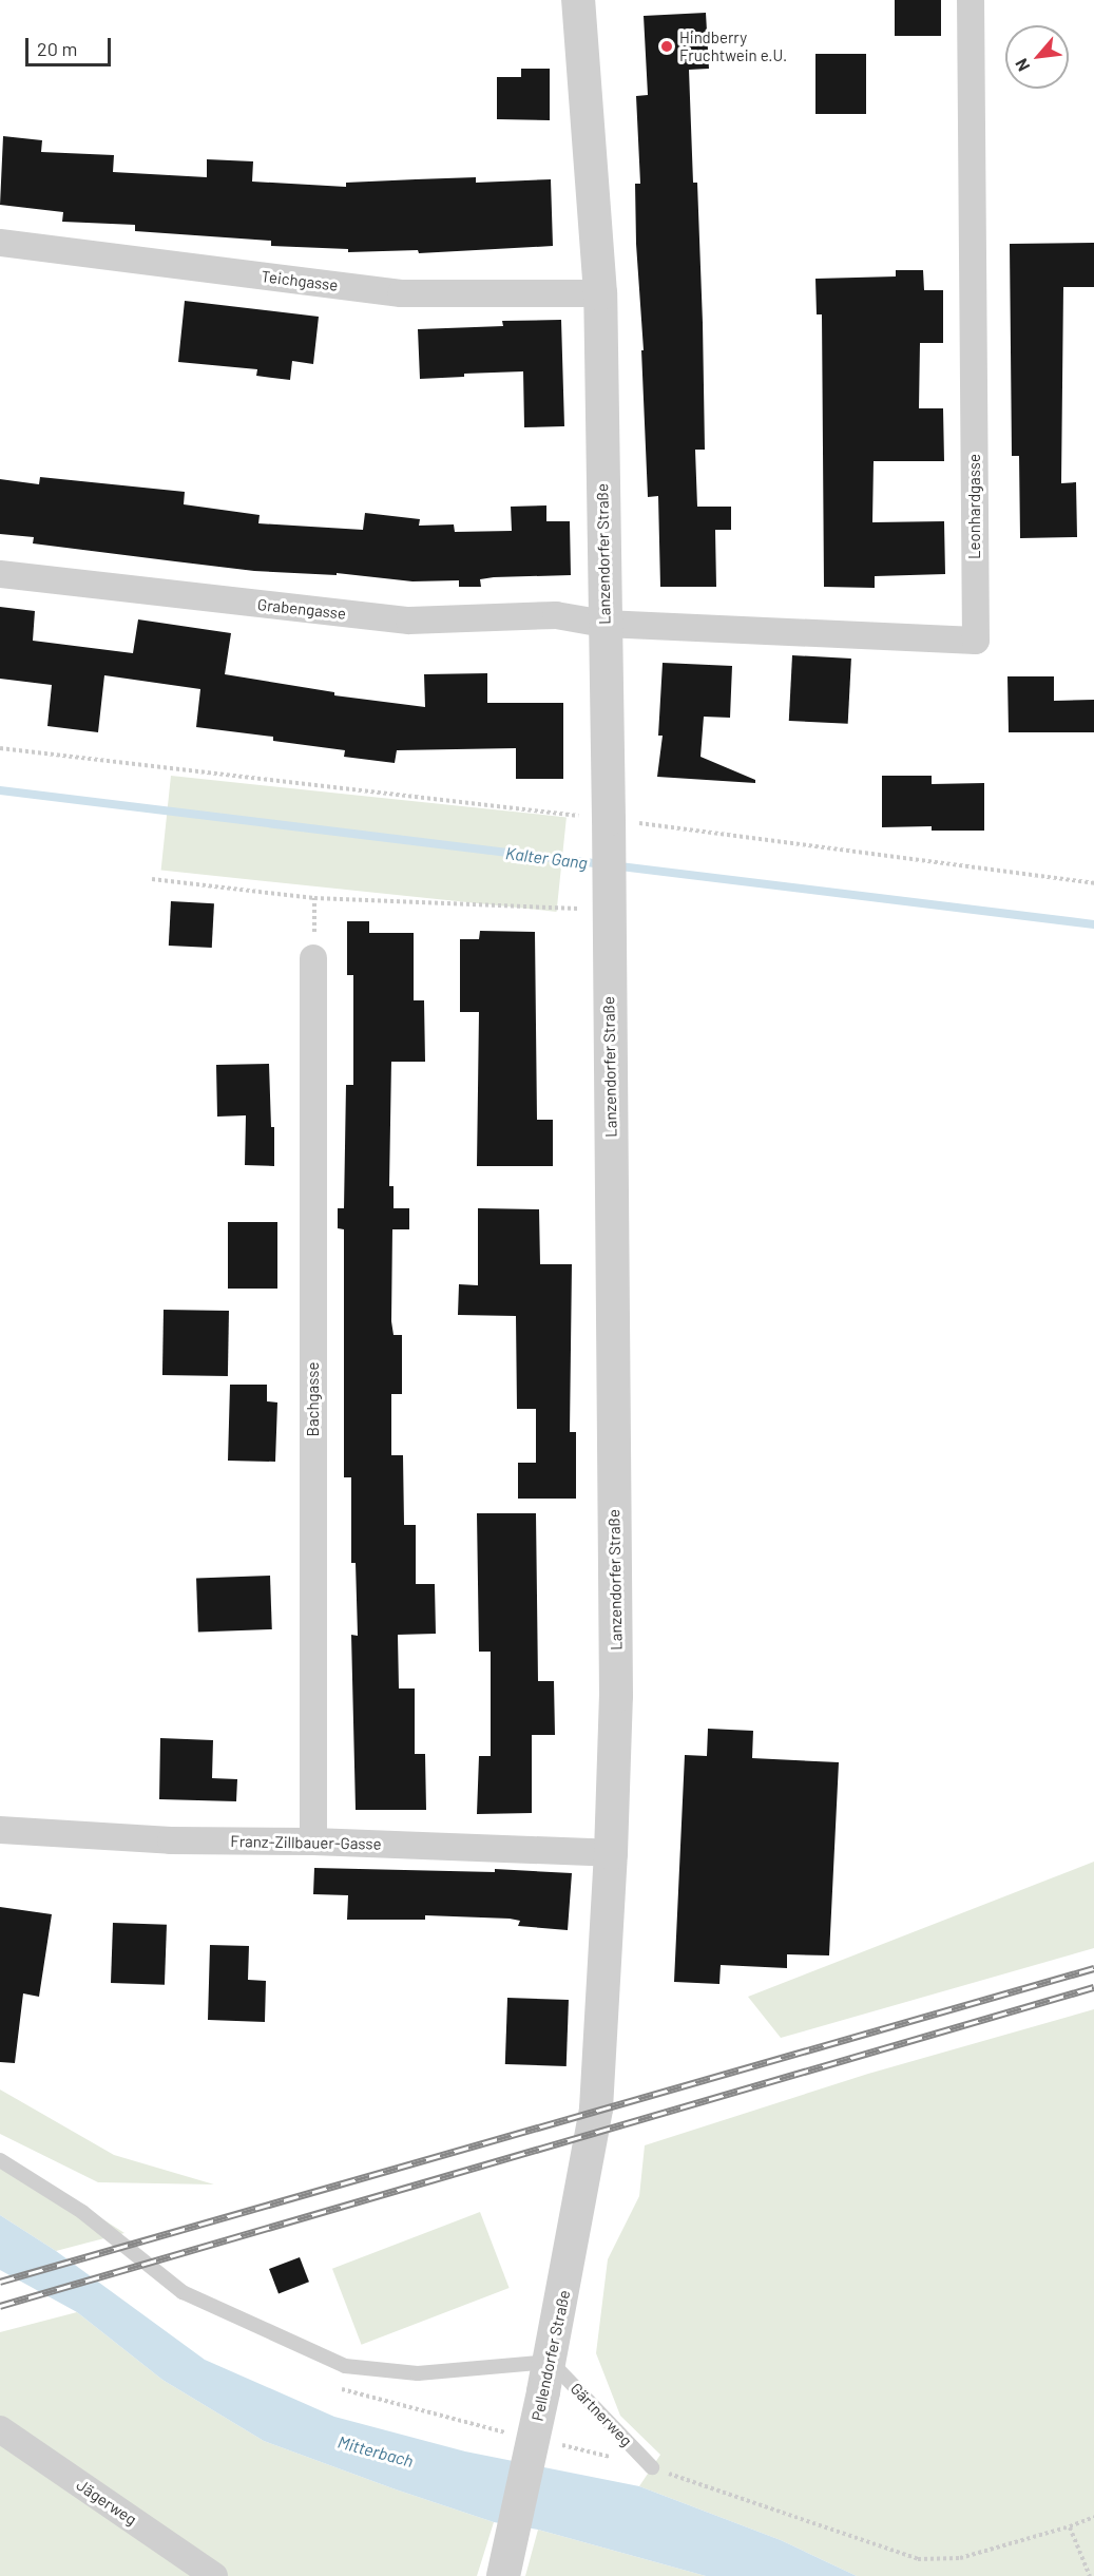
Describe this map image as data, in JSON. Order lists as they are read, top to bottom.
{
  "streets": {
    "street": [
      "Teichgasse",
      "Leonhardgasse",
      "Lanzendorfer Straße",
      "Grabengasse",
      "Bachgasse",
      "Franz-Zillbauer-Gasse",
      "Pellendorfer Straße",
      "Jägerweg"
    ],
    "lane": ["Gärtnerweg"]
  },
  "crossings": [
    ["Teichgasse", "Lanzendorfer Straße"],
    ["Leonhardgasse", "Lanzendorfer Straße"],
    ["Leonhardgasse", "Grabengasse"],
    ["Lanzendorfer Straße", "Grabengasse"],
    ["Lanzendorfer Straße", "Franz-Zillbauer-Gasse"],
    ["Lanzendorfer Straße", "Pellendorfer Straße"],
    ["Bachgasse", "Franz-Zillbauer-Gasse"],
    ["Pellendorfer Straße", "Gärtnerweg"]
  ],
  "water": ["Kalter Gang", "Mitterbach"],
  "places": ["Hindberry Fruchtwein e.U."],
  "scale_bar": "20 m",
  "north": "bottom left"
}
